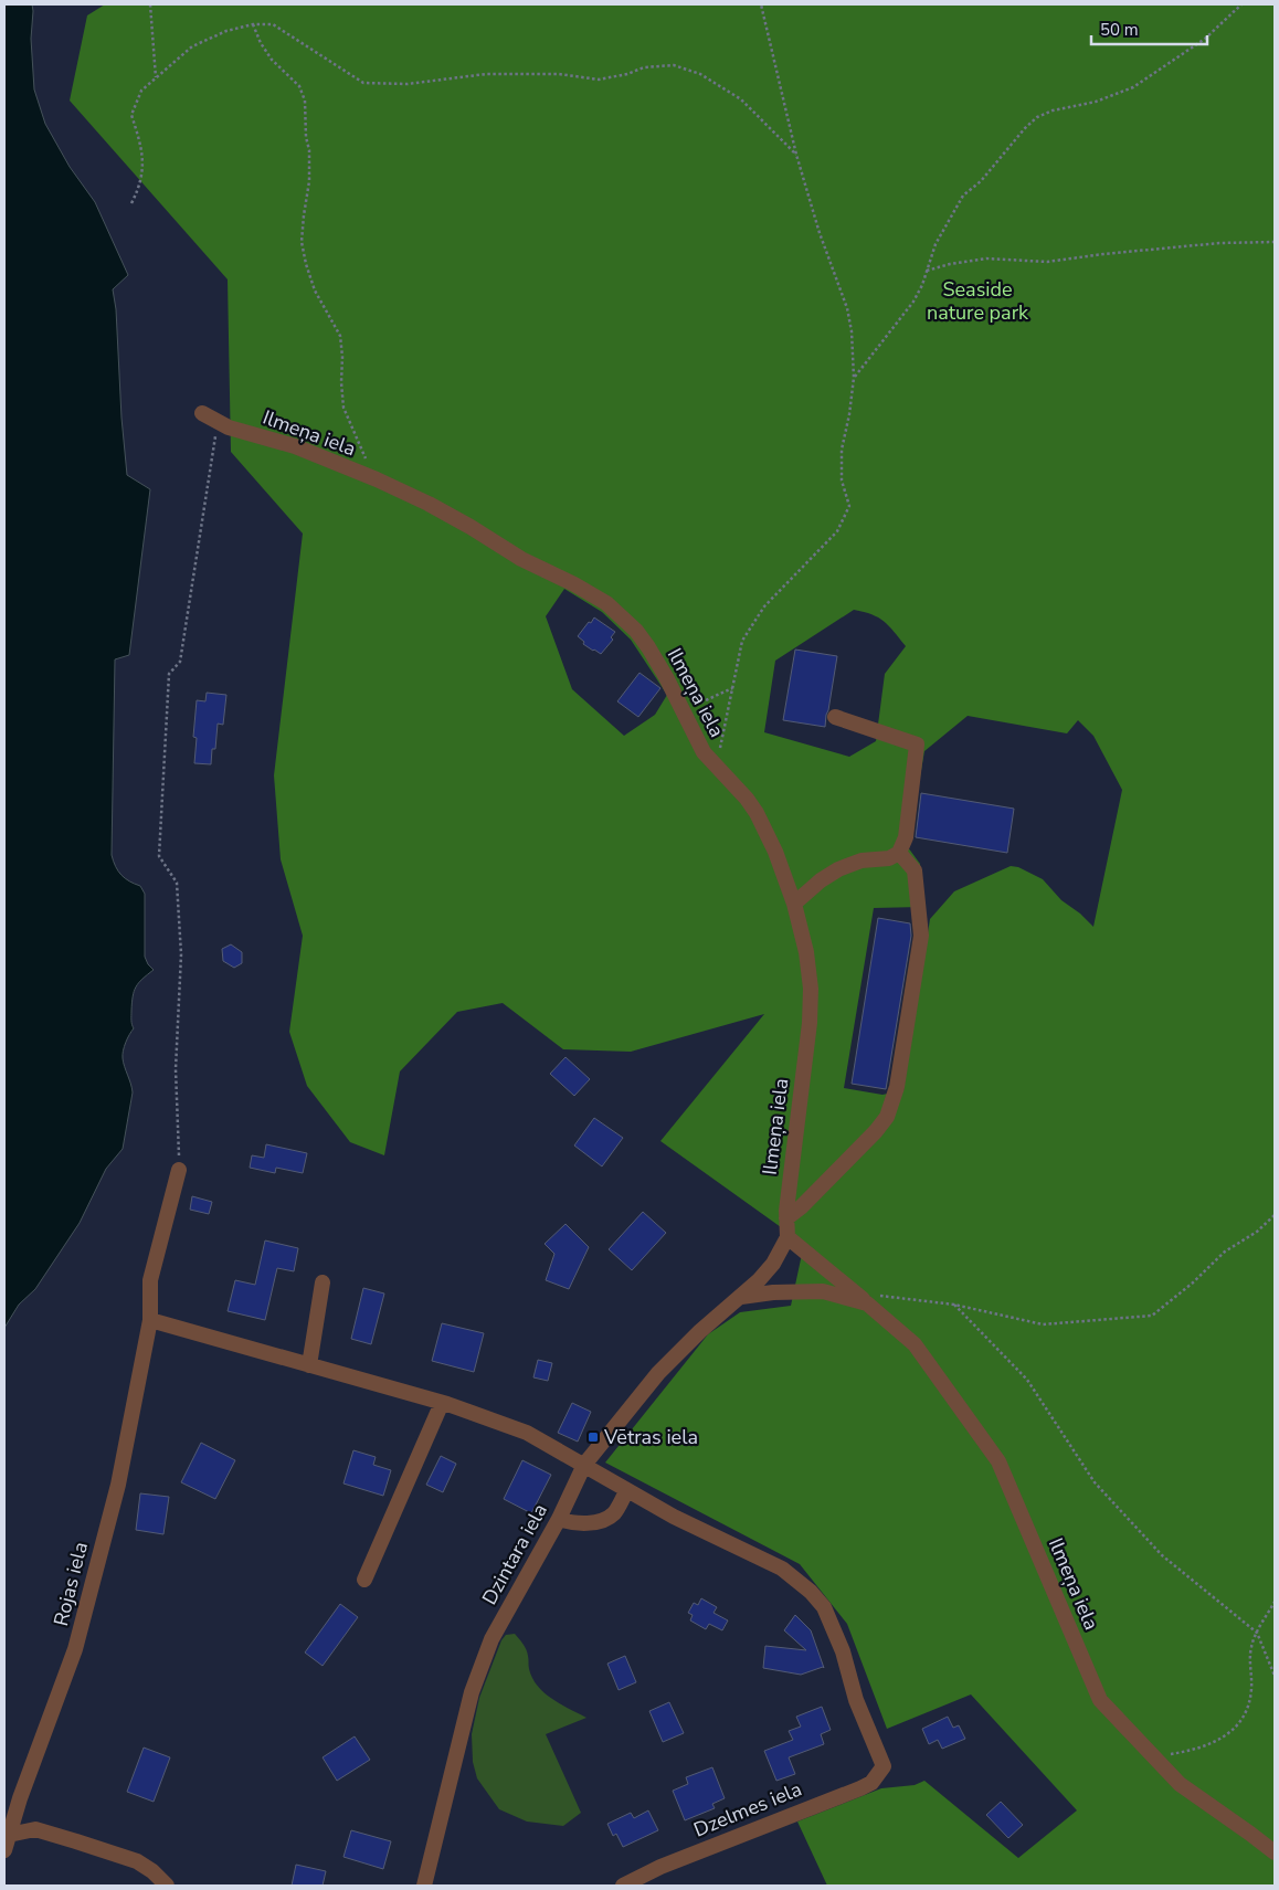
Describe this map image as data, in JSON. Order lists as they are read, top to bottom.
{
  "streets": {
    "street": [
      "Ilmeņa iela",
      "Dzintara iela",
      "Rojas iela",
      "Dzelmes iela"
    ]
  },
  "crossings": [
    ["Ilmeņa iela", "Dzintara iela"]
  ],
  "parks": ["Seaside nature park"],
  "places": {
    "transit": ["Vētras iela"]
  },
  "scale_bar": "50 m"
}
